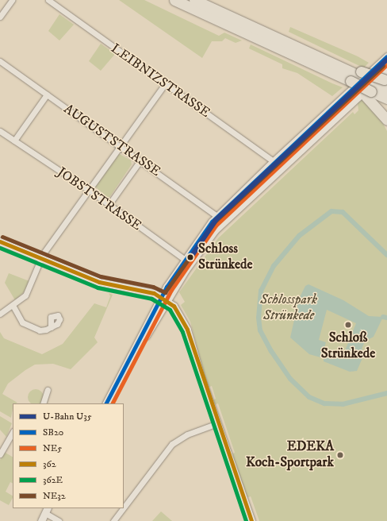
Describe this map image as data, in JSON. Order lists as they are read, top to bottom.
{
  "streets": {
    "street": ["LEIBNIZSTRASSE", "AUGUSTSTRASSE", "JOBSTSTRASSE"]
  },
  "parks": ["Schlosspark Strünkede"],
  "places": ["Schloss Strünkede", "Schloß Strünkede", "EDEKA Koch-Sportpark"],
  "lines": [
    "transit line SB20",
    "metro line U35",
    "transit line NE5",
    "transit line NE32",
    "transit line 362",
    "transit line 362E"
  ],
  "legend": [
    "U-Bahn U35",
    "SB20",
    "NE5",
    "362",
    "362E",
    "NE32"
  ]
}
